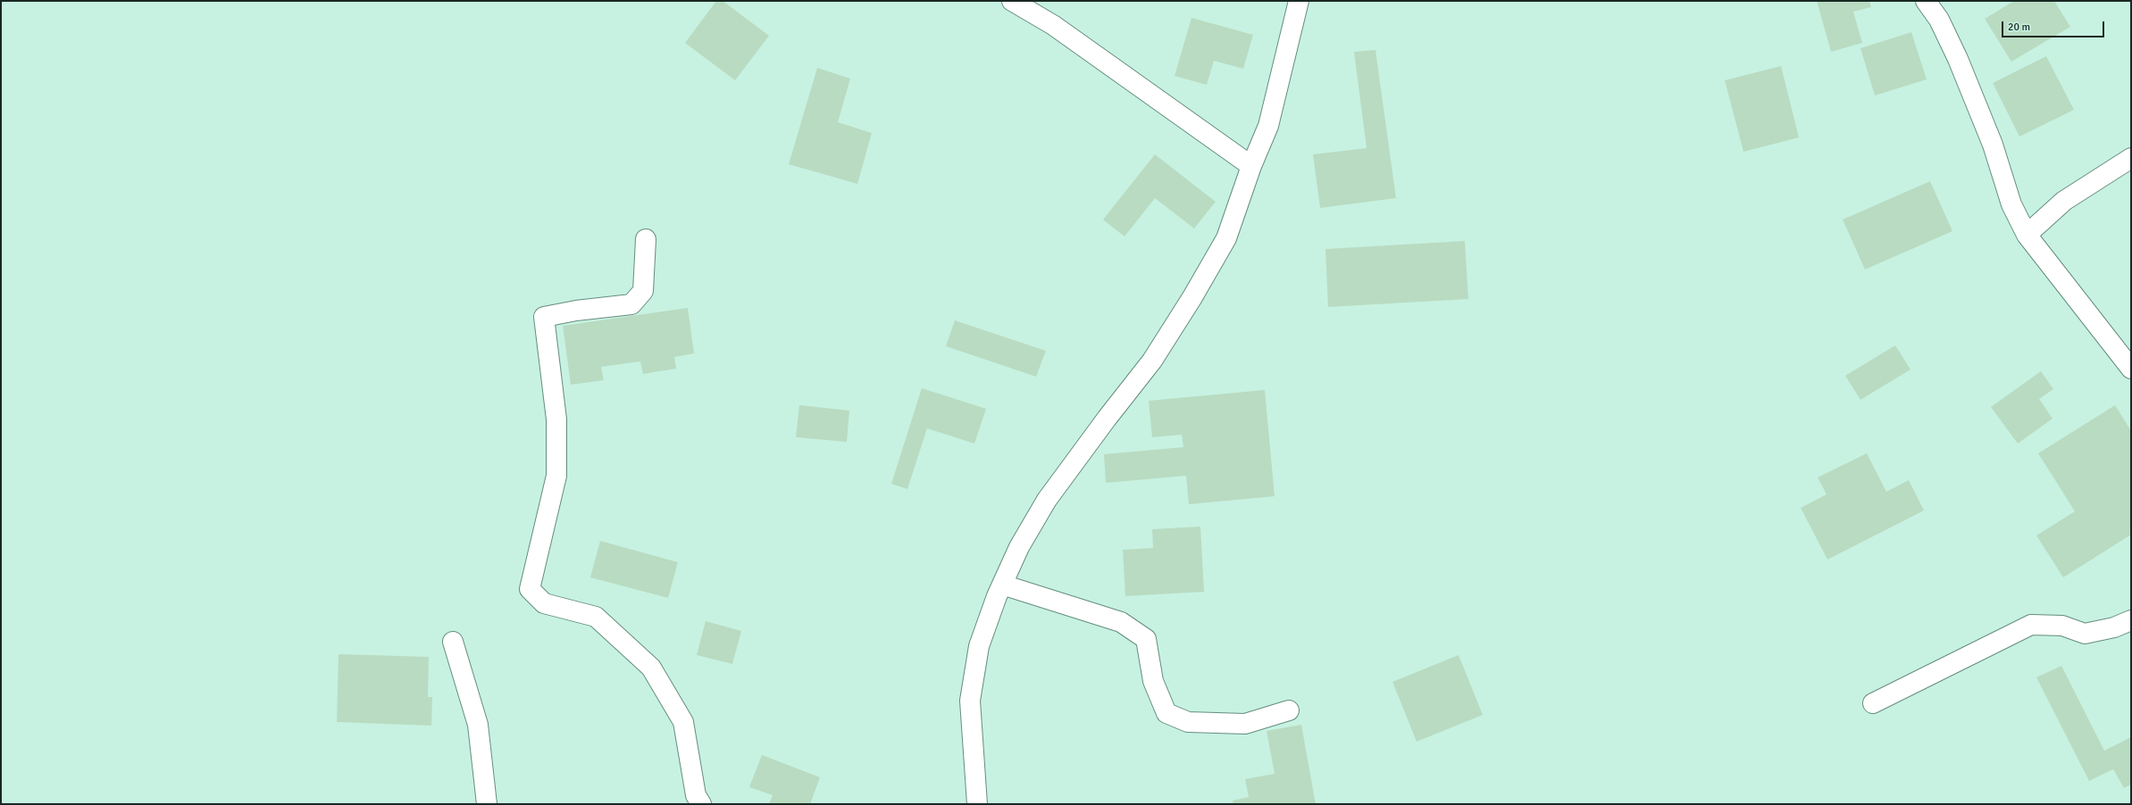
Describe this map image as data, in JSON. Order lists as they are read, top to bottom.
{
  "scale_bar": "20 m"
}
